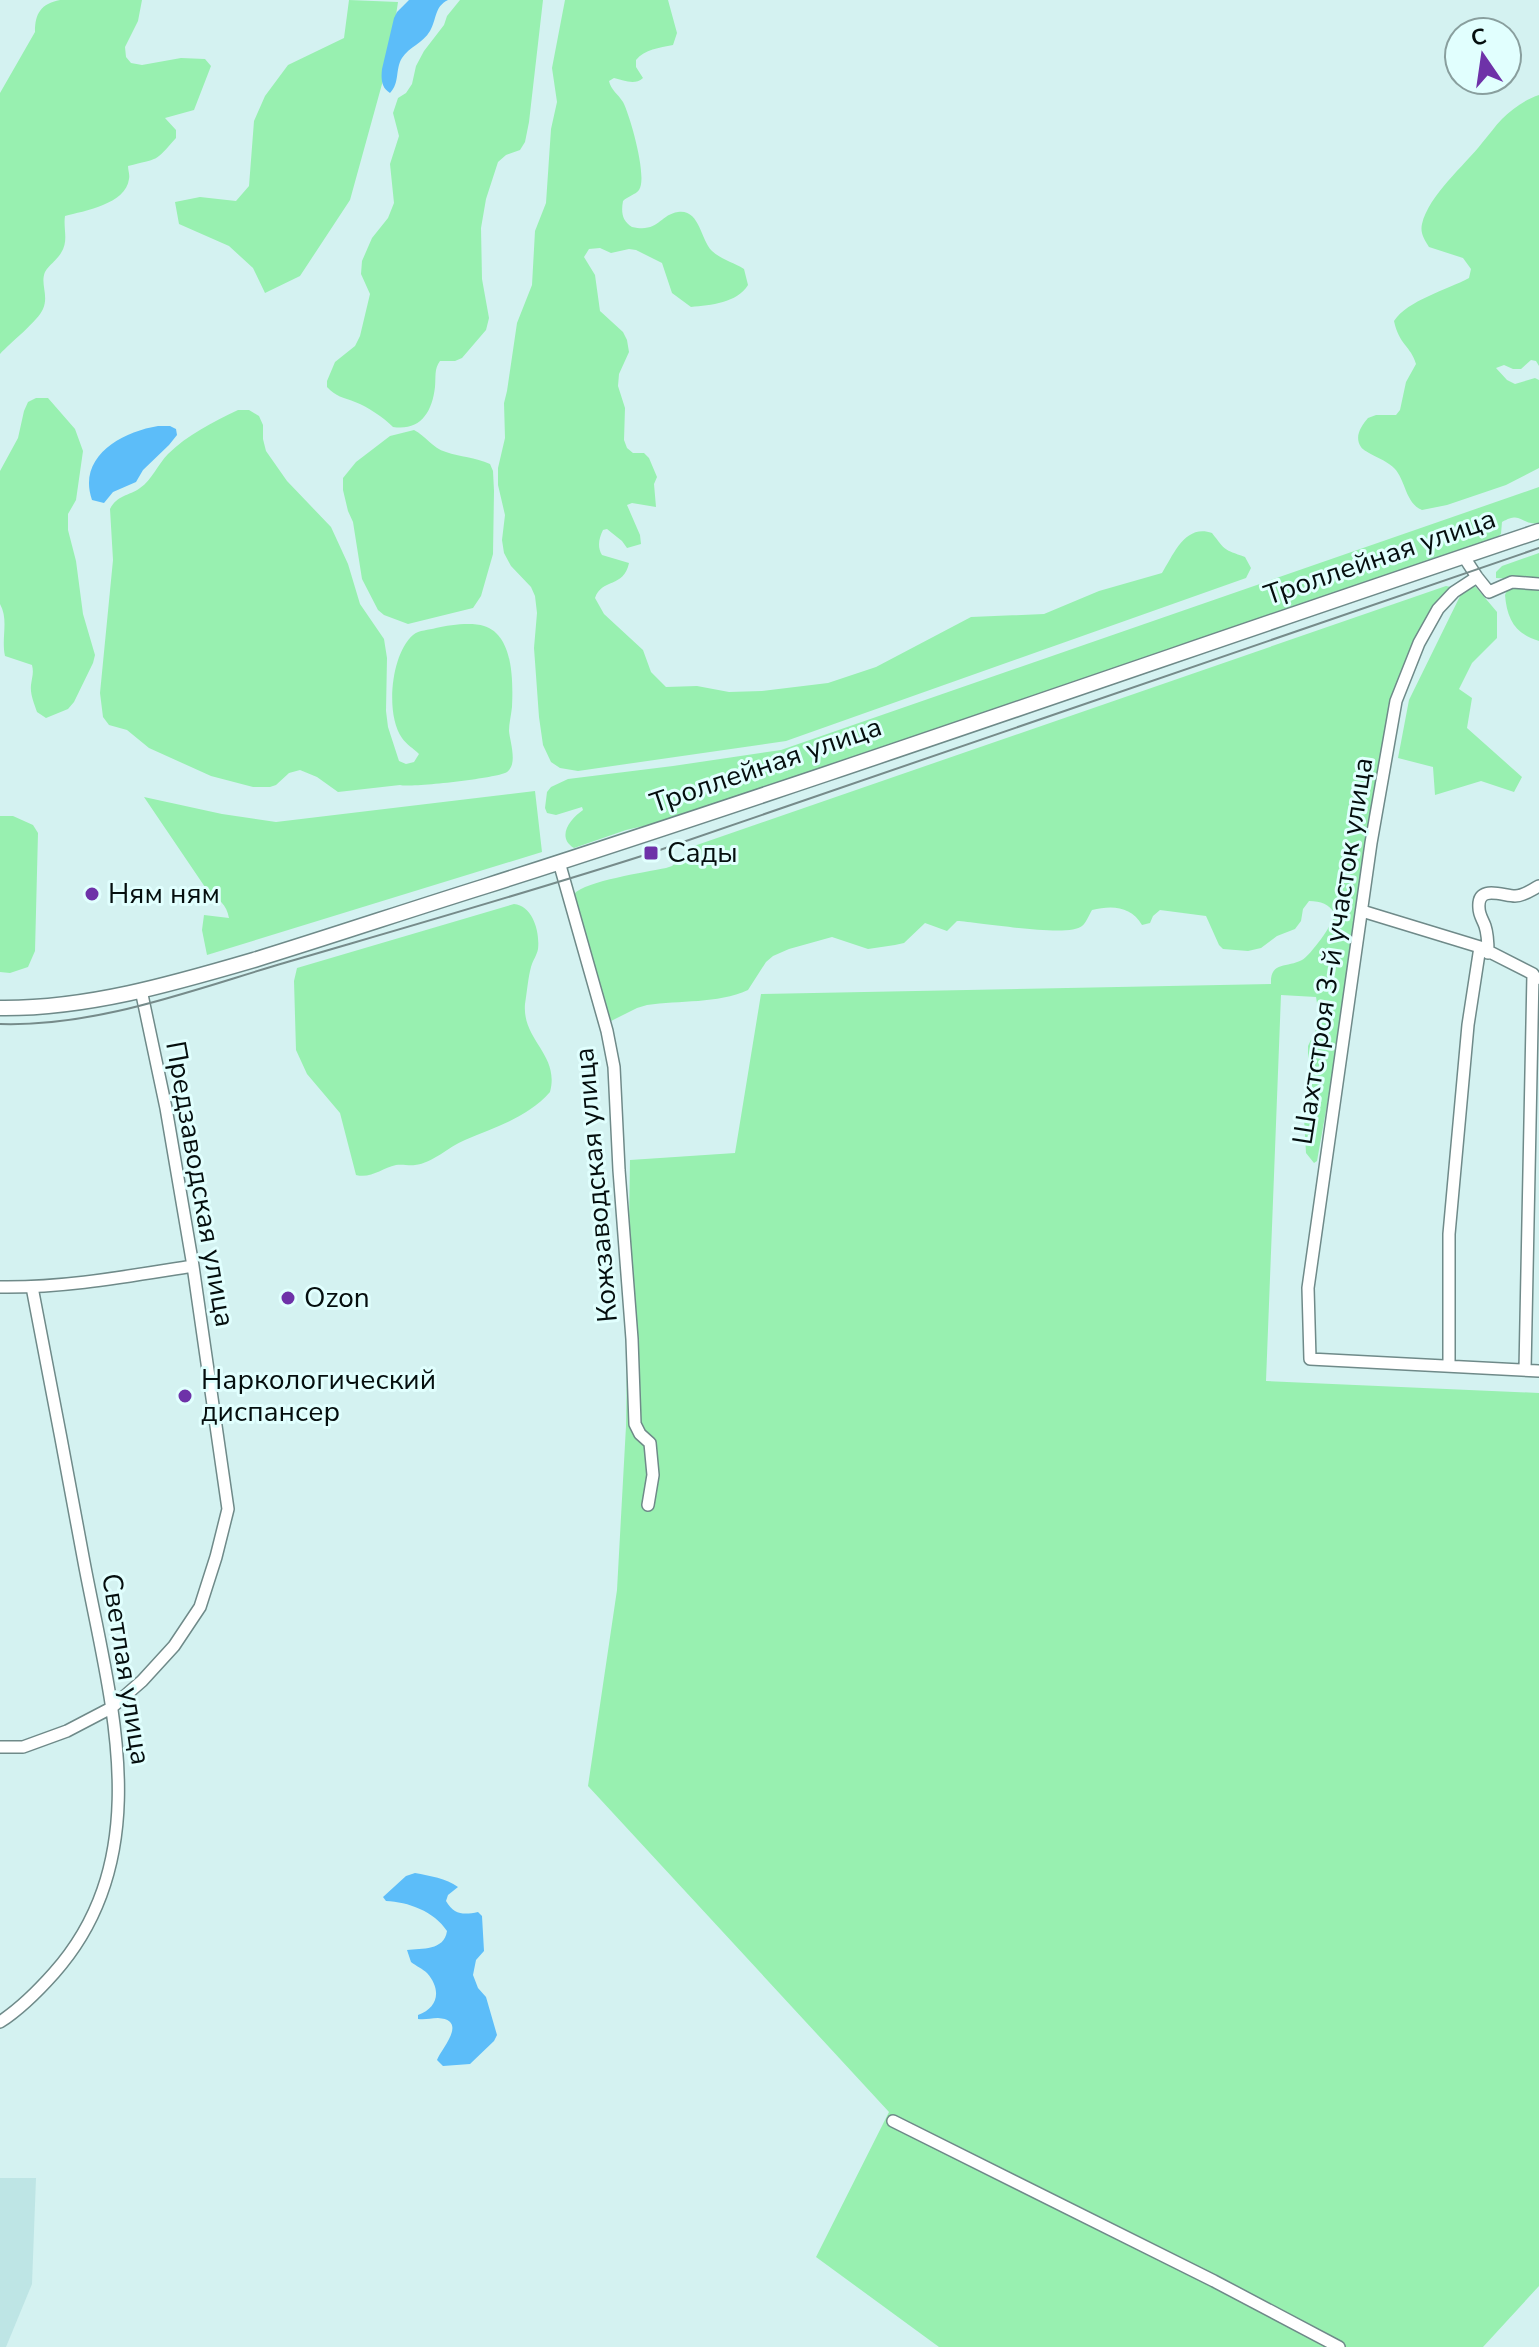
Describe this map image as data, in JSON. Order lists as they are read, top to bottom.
{
  "streets": {
    "street": [
      "Троллейная улица",
      "Шахтстроя 3-й участок улица",
      "Предзаводская улица",
      "Кожзаводская улица",
      "Светлая улица"
    ]
  },
  "crossings": [
    ["Троллейная улица", "Предзаводская улица"],
    ["Троллейная улица", "Кожзаводская улица"],
    ["Предзаводская улица", "Светлая улица"]
  ],
  "places": {
    "transit": ["Сады"],
    "other": ["Ням ням", "Ozon", "Наркологический диспансер"]
  },
  "north": "top"
}
